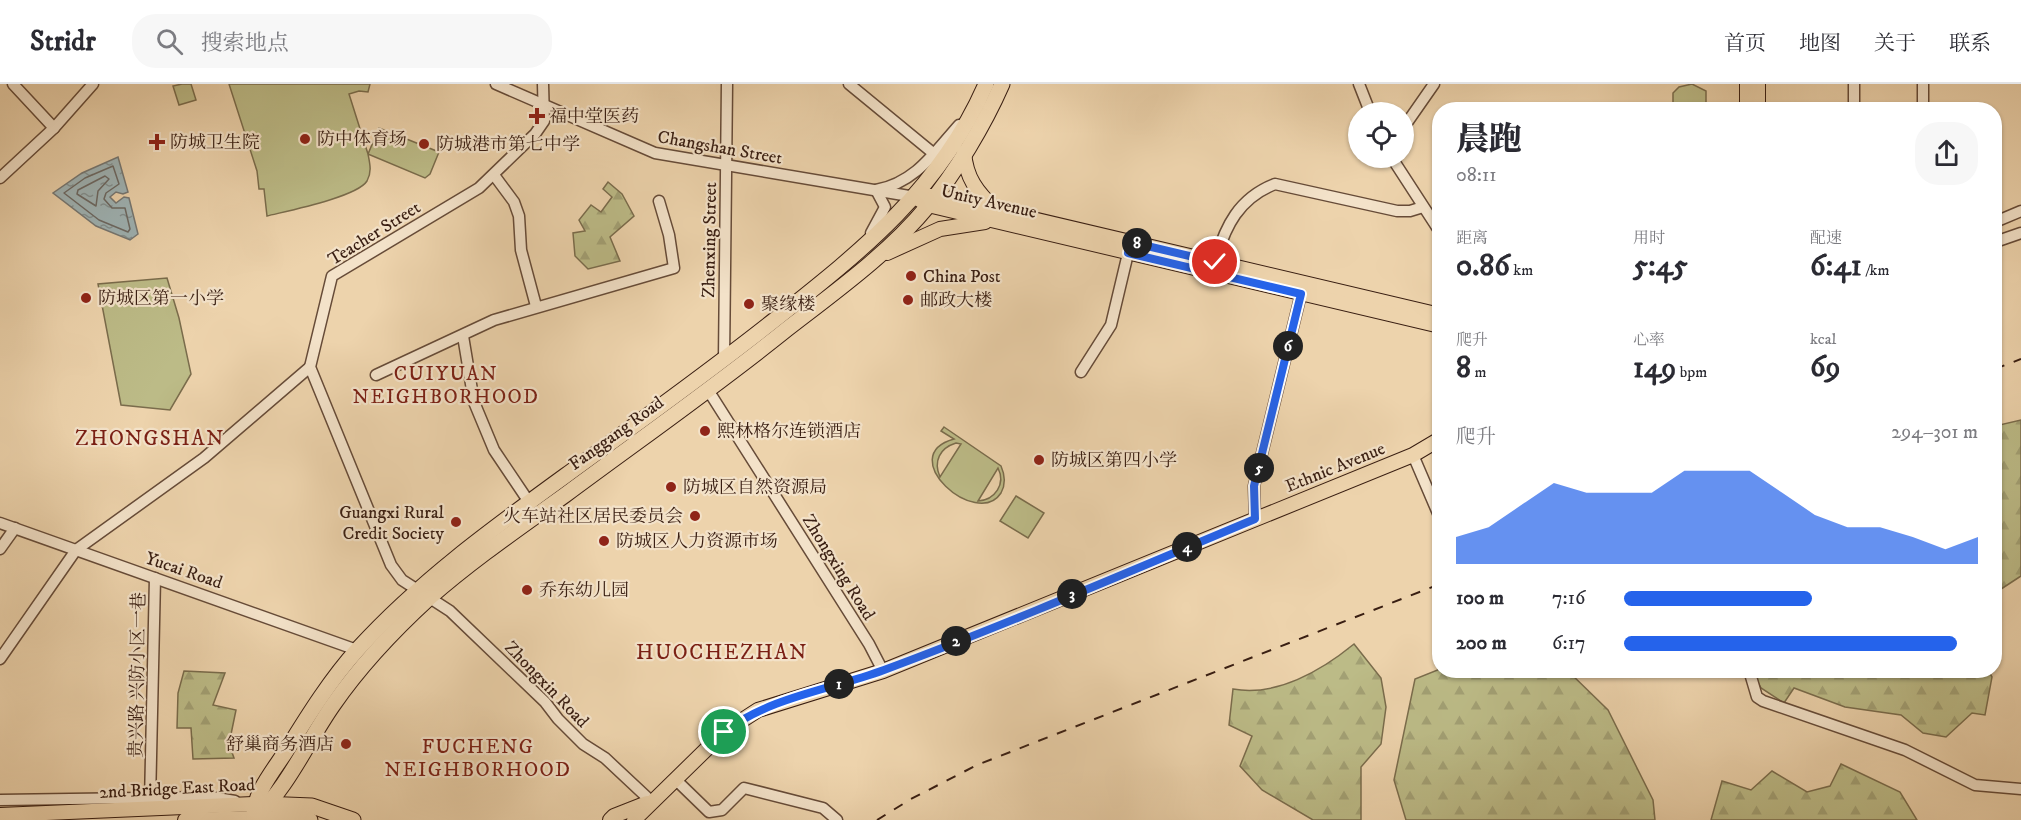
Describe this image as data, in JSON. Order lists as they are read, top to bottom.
{
  "streets": {
    "highway": ["Fanggang Road", "2nd Bridge East Road"],
    "main road": ["Unity Avenue", "Ethnic Avenue"],
    "street": [
      "Changshan Street",
      "Teacher Street",
      "Zhenxing Street",
      "Zhongxing Road",
      "Yucai Road",
      "贵兴路 兴防小区一巷",
      "Zhongxin Road"
    ]
  },
  "crossings": [
    ["Changshan Street", "Unity Avenue"],
    ["Changshan Street", "Teacher Street"],
    ["Changshan Street", "Zhenxing Street"],
    ["Changshan Street", "Fanggang Road"],
    ["Unity Avenue", "Fanggang Road"],
    ["Zhenxing Street", "Fanggang Road"],
    ["Fanggang Road", "Zhongxing Road"],
    ["Fanggang Road", "Yucai Road"],
    ["Fanggang Road", "Zhongxin Road"],
    ["Fanggang Road", "2nd Bridge East Road"],
    ["Ethnic Avenue", "Zhongxing Road"],
    ["Ethnic Avenue", "Zhongxin Road"],
    ["Yucai Road", "贵兴路 兴防小区一巷"],
    ["贵兴路 兴防小区一巷", "2nd Bridge East Road"]
  ],
  "districts": [
    "CUIYUAN NEIGHBORHOOD",
    "ZHONGSHAN",
    "HUOCHEZHAN",
    "FUCHENG NEIGHBORHOOD"
  ],
  "places": {
    "health": ["福中堂医药", "防城卫生院"],
    "other": [
      "防中体育场",
      "防城港市第七中学",
      "China Post",
      "防城区第一小学",
      "邮政大楼",
      "聚缘楼",
      "熙林格尔连锁酒店",
      "防城区第四小学",
      "防城区自然资源局",
      "火车站社区居民委员会",
      "Guangxi Rural Credit Society",
      "防城区人力资源市场",
      "乔东幼儿园",
      "舒巢商务酒店"
    ]
  },
  "page": {
    "header": "Stridr",
    "search": "搜索地点",
    "nav": [
      "首页",
      "地图",
      "关于",
      "联系"
    ],
    "heading": ["晨跑", "08:11"],
    "stats": [
      ["距离", "0.86 km"],
      ["用时", "5:45"],
      ["配速", "6:41 /km"],
      ["爬升", "8 m"],
      ["心率", "149 bpm"],
      ["kcal", "69"]
    ],
    "pins": [
      "8",
      "6",
      "5",
      "4",
      "3",
      "2",
      "1"
    ],
    "chart": ["爬升", "294–301 m"],
    "list": [
      {
        "name": "100 m",
        "note": "7:16"
      },
      {
        "name": "200 m",
        "note": "6:17"
      }
    ]
  }
}
